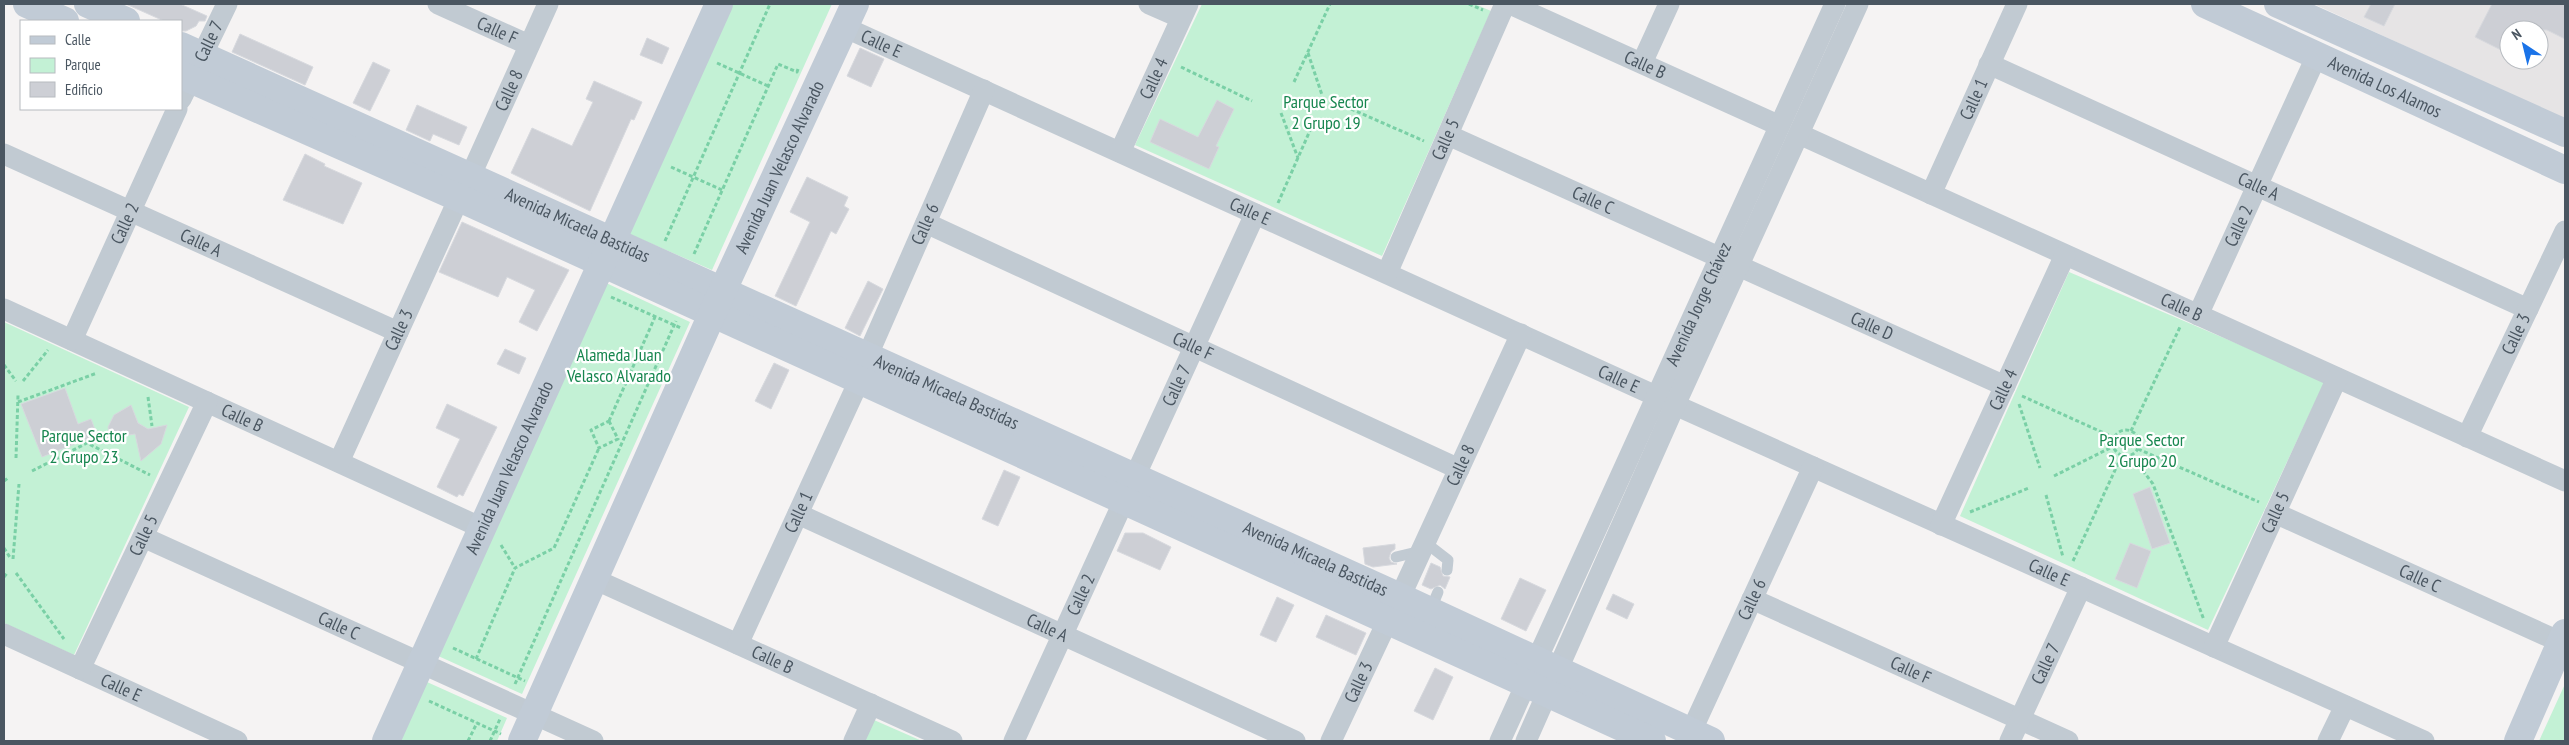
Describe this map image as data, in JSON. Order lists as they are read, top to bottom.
{
  "streets": {
    "street": [
      "Calle F",
      "Calle 7",
      "Calle E",
      "Calle B",
      "Calle 4",
      "Avenida Los Alamos",
      "Calle 8",
      "Calle 1",
      "Calle 5",
      "Avenida Juan Velasco Alvarado",
      "Calle A",
      "Calle C",
      "Calle 2",
      "Calle 6",
      "Avenida Micaela Bastidas",
      "Avenida Jorge Chávez",
      "Calle D",
      "Calle 3"
    ]
  },
  "crossings": [
    ["Calle F", "Calle 7"],
    ["Calle F", "Calle 8"],
    ["Calle F", "Calle 6"],
    ["Calle 7", "Calle E"],
    ["Calle 7", "Calle 2"],
    ["Calle 7", "Avenida Micaela Bastidas"],
    ["Calle E", "Calle 4"],
    ["Calle E", "Calle 8"],
    ["Calle E", "Calle 5"],
    ["Calle E", "Avenida Juan Velasco Alvarado"],
    ["Calle E", "Calle 6"],
    ["Calle E", "Avenida Jorge Chávez"],
    ["Calle B", "Calle 4"],
    ["Calle B", "Calle 1"],
    ["Calle B", "Calle 5"],
    ["Calle B", "Avenida Juan Velasco Alvarado"],
    ["Calle B", "Calle 2"],
    ["Calle B", "Avenida Jorge Chávez"],
    ["Calle B", "Calle 3"],
    ["Calle 4", "Calle D"],
    ["Avenida Los Alamos", "Calle 2"],
    ["Calle 8", "Avenida Micaela Bastidas"],
    ["Calle 8", "Calle 3"],
    ["Calle 1", "Calle A"],
    ["Calle 1", "Calle 6"],
    ["Calle 1", "Avenida Micaela Bastidas"],
    ["Calle 5", "Calle C"],
    ["Avenida Juan Velasco Alvarado", "Calle C"],
    ["Avenida Juan Velasco Alvarado", "Avenida Micaela Bastidas"],
    ["Calle A", "Calle 2"],
    ["Calle A", "Calle 3"],
    ["Calle C", "Avenida Jorge Chávez"],
    ["Calle C", "Calle D"],
    ["Calle 2", "Avenida Micaela Bastidas"],
    ["Calle 6", "Avenida Micaela Bastidas"],
    ["Avenida Micaela Bastidas", "Avenida Jorge Chávez"],
    ["Avenida Micaela Bastidas", "Calle 3"],
    ["Avenida Jorge Chávez", "Calle D"]
  ],
  "parks": [
    "Parque Sector 2 Grupo 19",
    "Alameda Juan Velasco Alvarado",
    "Parque Sector 2 Grupo 23",
    "Parque Sector 2 Grupo 20"
  ],
  "legend": ["Calle", "Parque", "Edificio"],
  "north": "top left"
}
